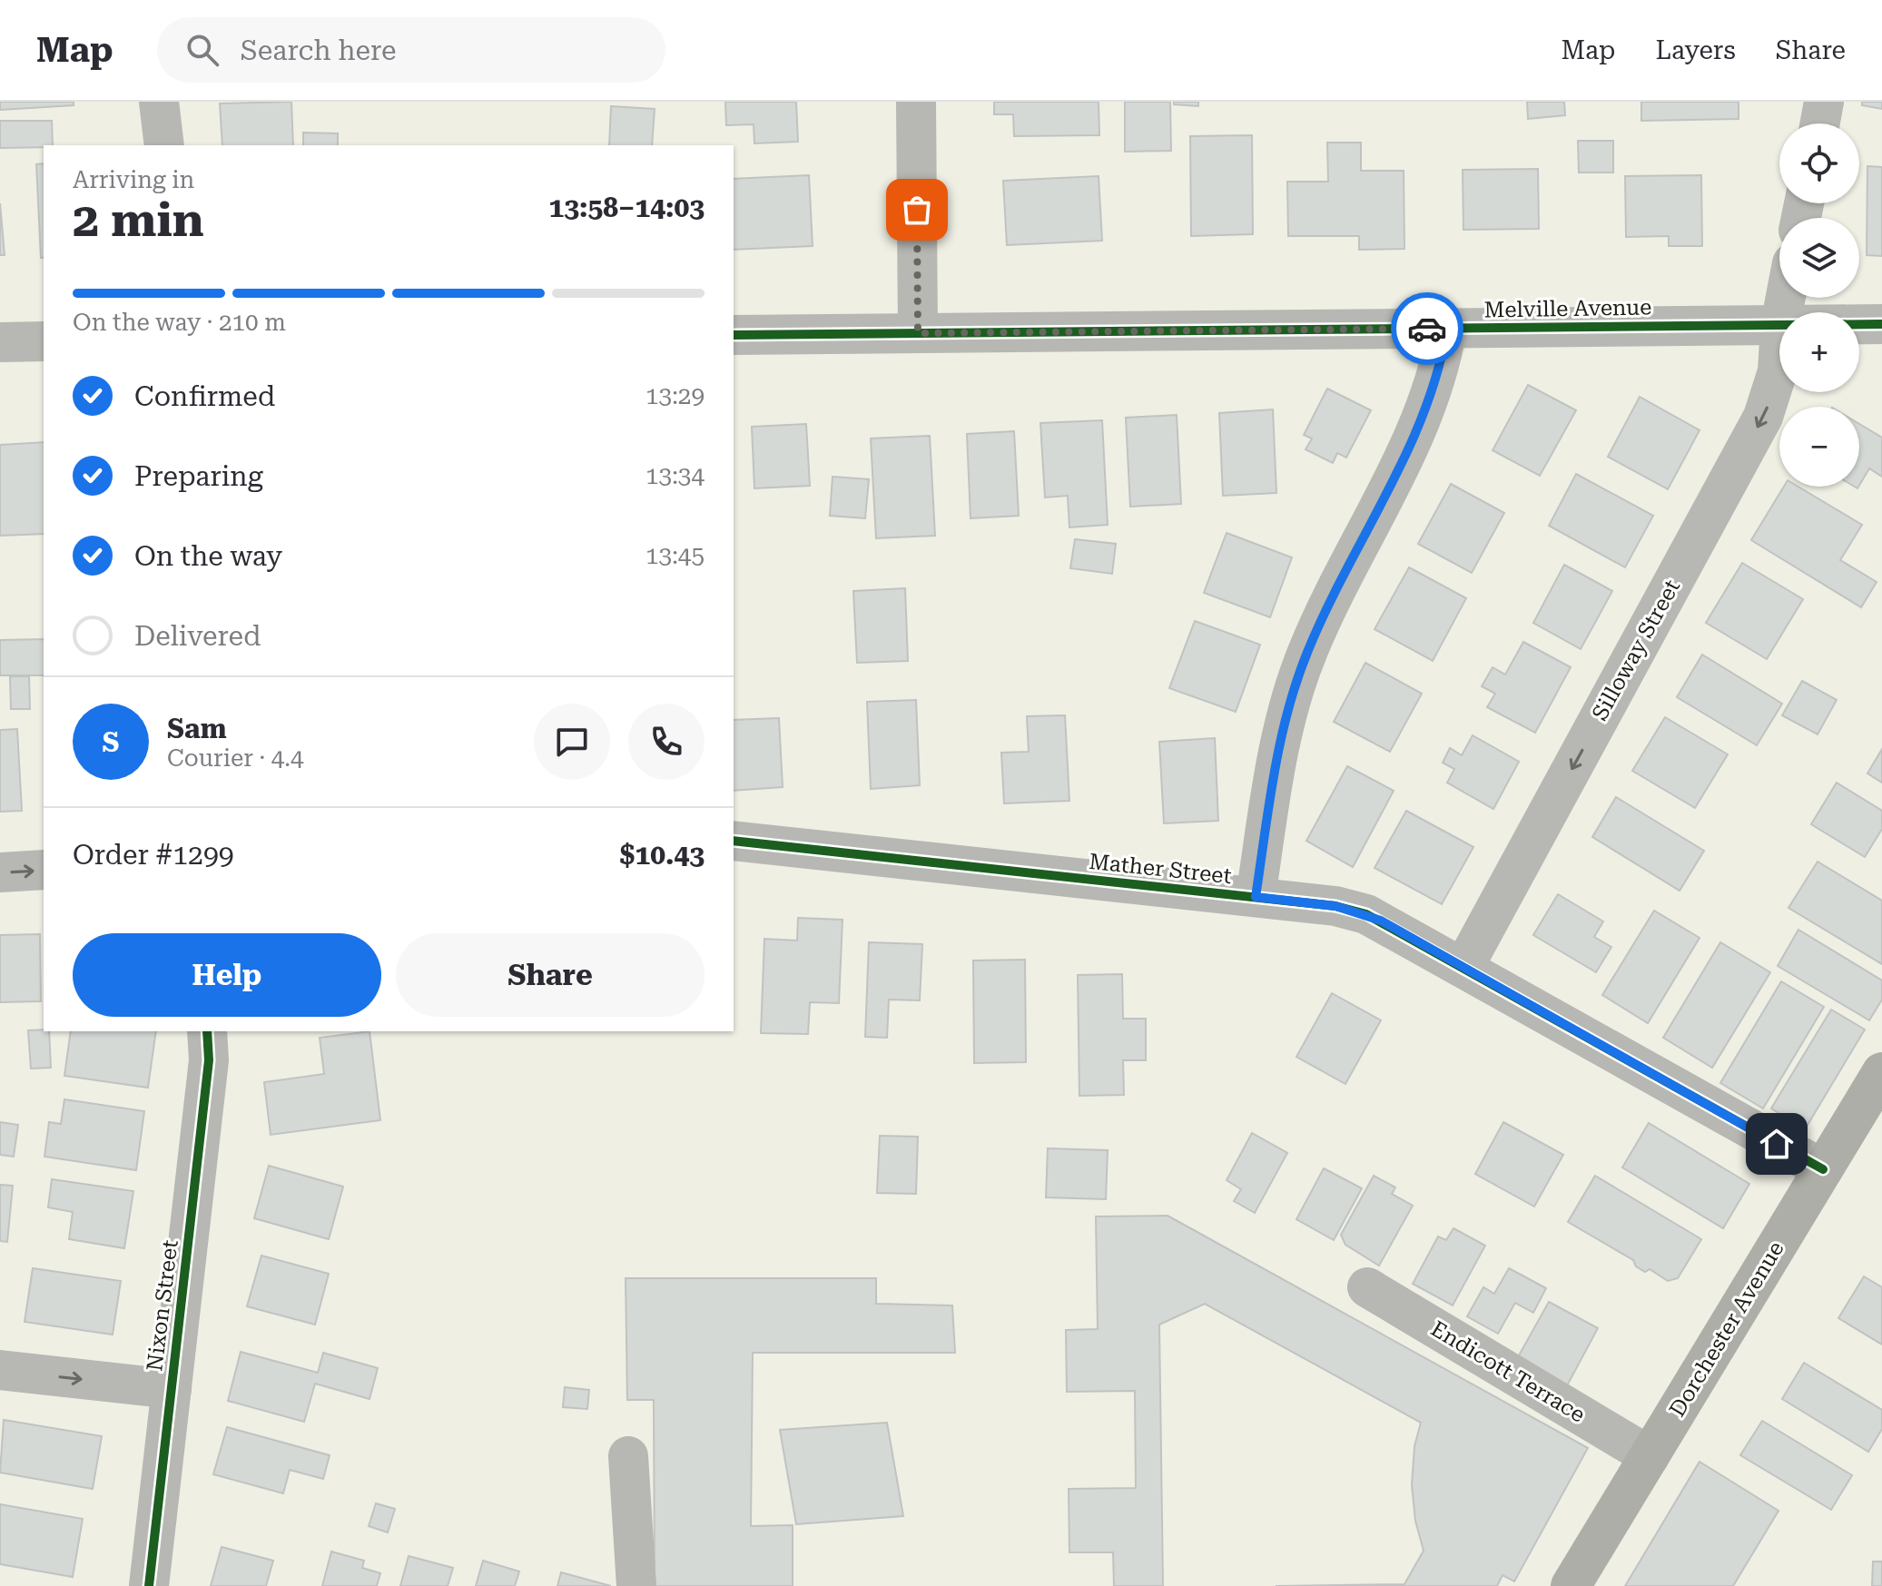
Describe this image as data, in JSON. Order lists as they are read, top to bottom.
{
  "streets": {
    "main road": ["Dorchester Avenue"],
    "street": [
      "Melville Avenue",
      "Silloway Street",
      "Mather Street",
      "Nixon Street",
      "Endicott Terrace"
    ]
  },
  "crossings": [
    ["Silloway Street", "Mather Street"],
    ["Mather Street", "Dorchester Avenue"],
    ["Dorchester Avenue", "Endicott Terrace"]
  ],
  "page": {
    "header": "Map",
    "search": "Search here",
    "nav": ["Map", "Layers", "Share"],
    "map_buttons": ["+", "−"],
    "heading": ["2 min", "Arriving in", "13:58–14:03"],
    "panel": [
      "Sam",
      "Courier · 4.4",
      "Order #1299",
      "$10.43"
    ],
    "bar": "On the way · 210 m",
    "list": [
      ["Confirmed", "13:29"],
      ["Preparing", "13:34"],
      ["On the way", "13:45"],
      "Delivered"
    ],
    "round": "S",
    "buttons": ["Help", "Share"]
  }
}
